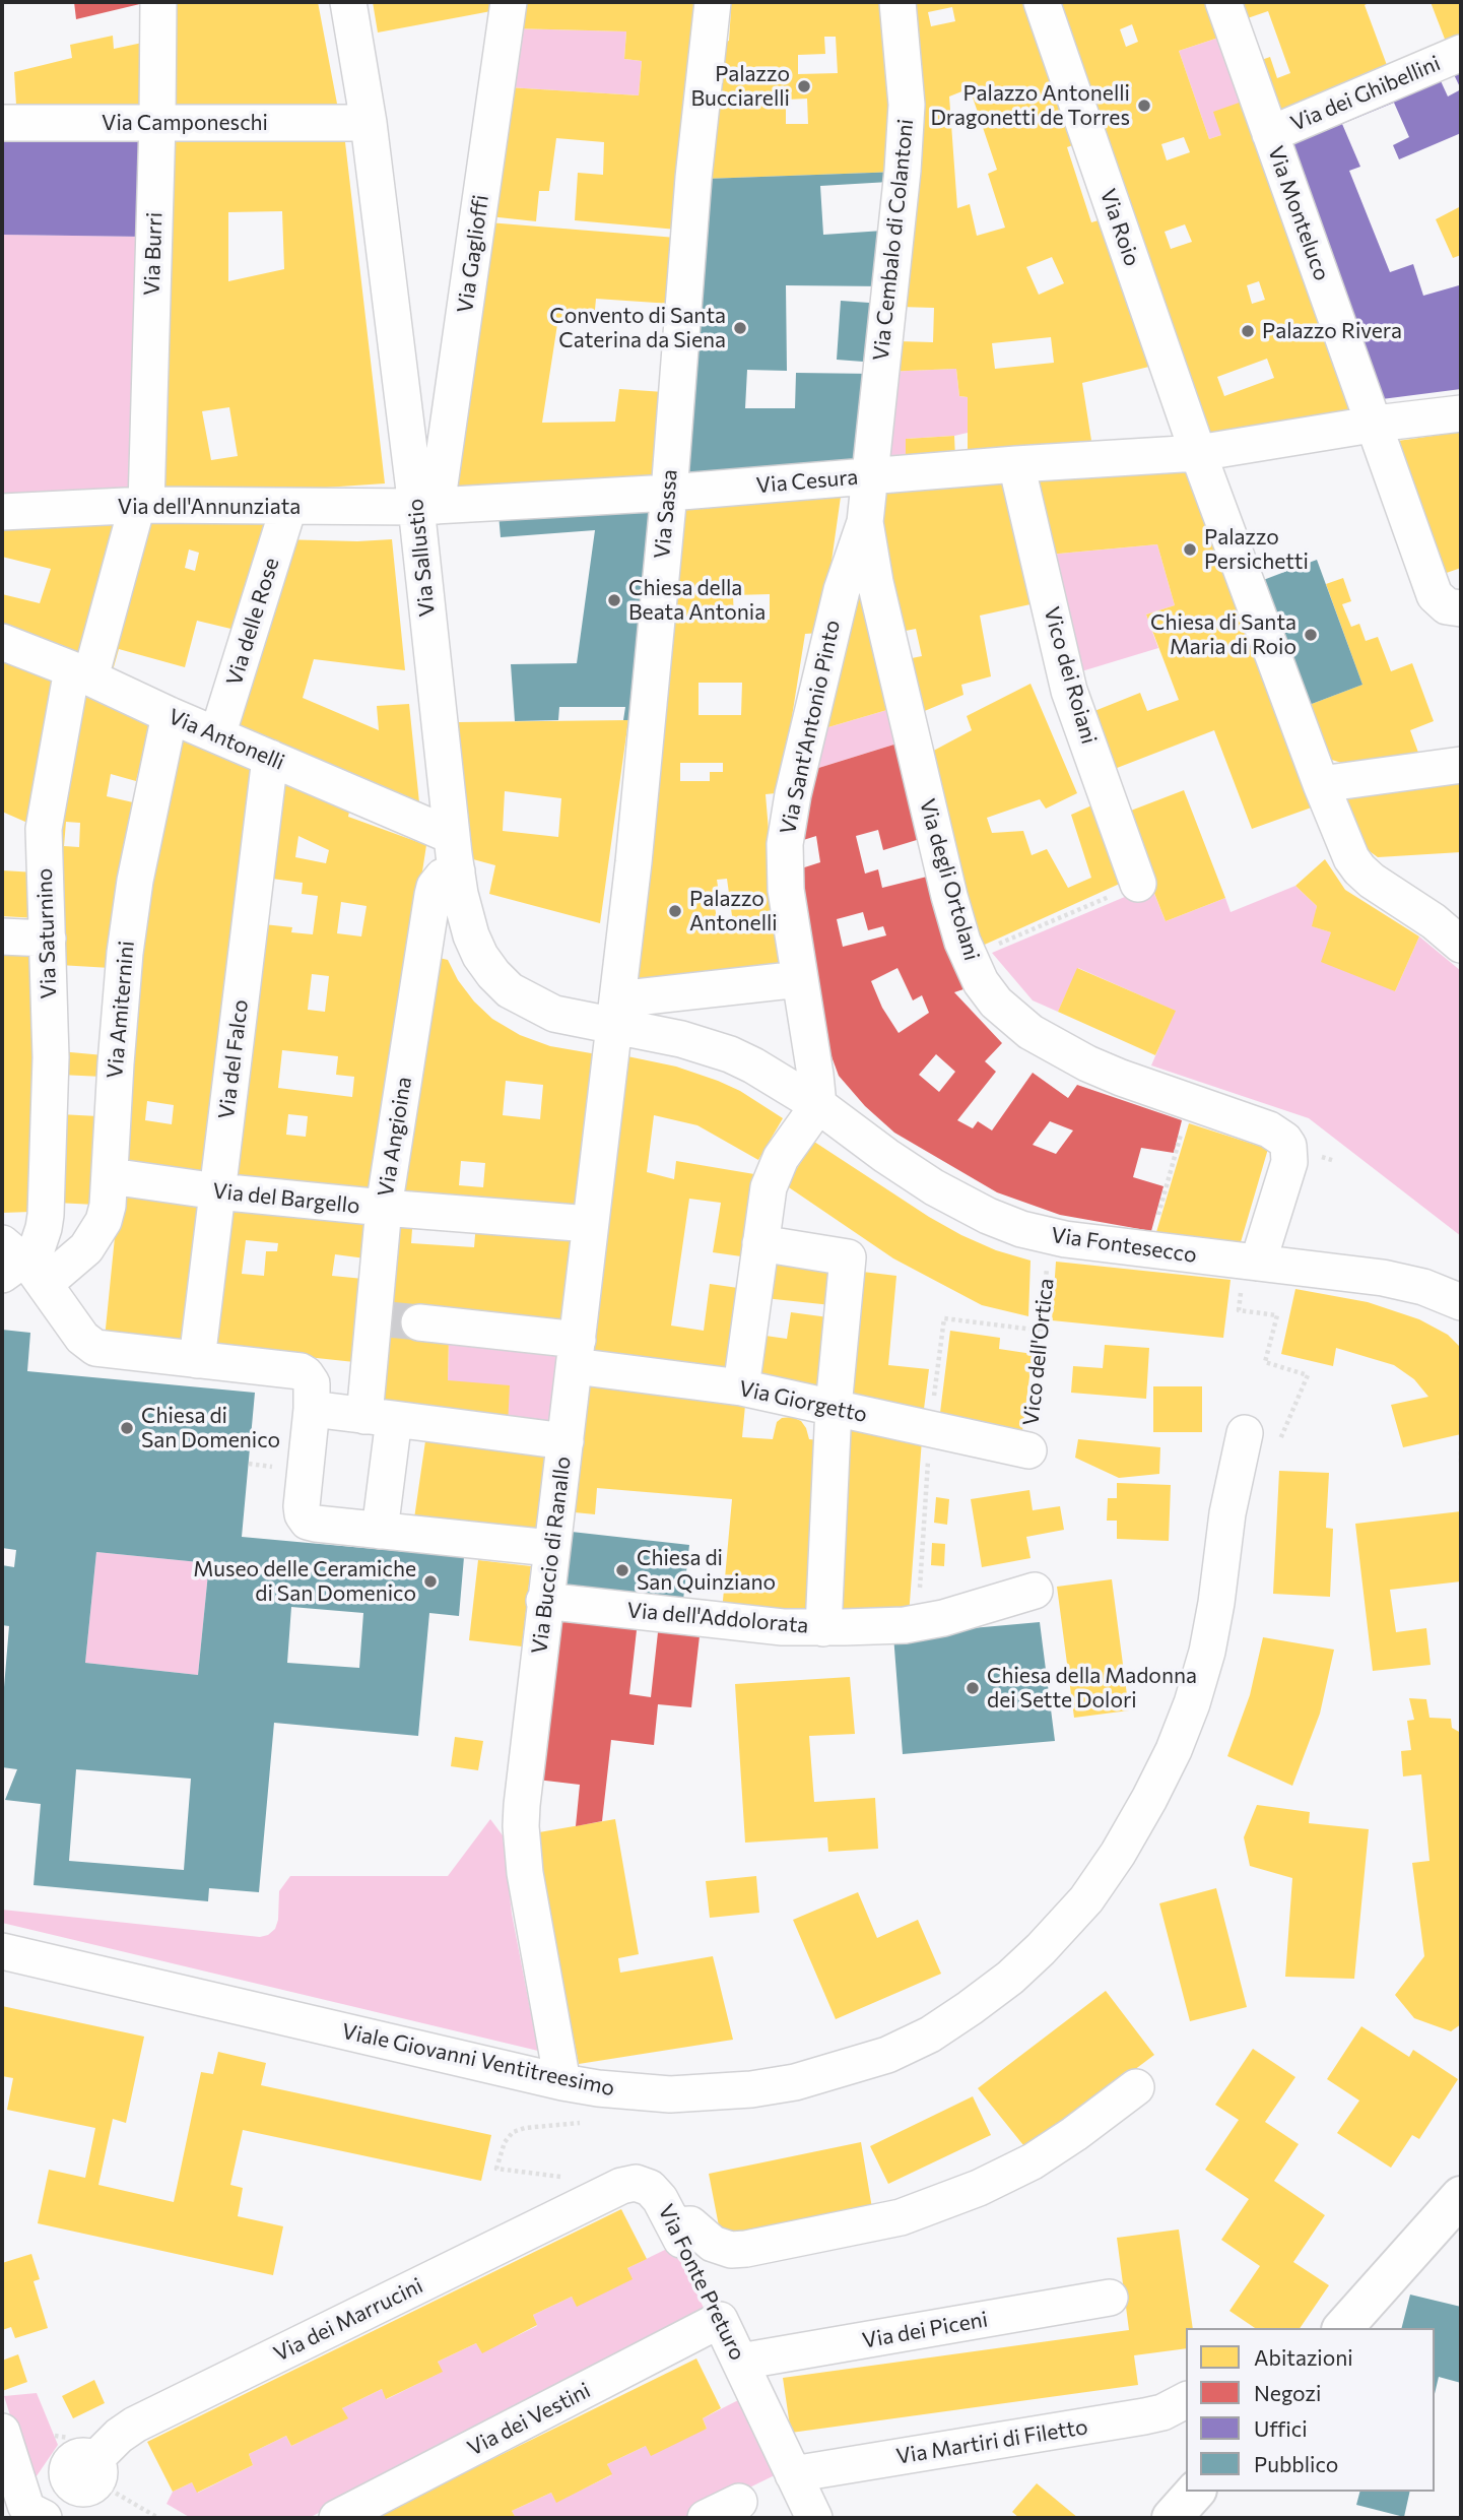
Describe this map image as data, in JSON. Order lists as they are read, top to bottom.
{
  "streets": {
    "street": [
      "Via dei Ghibellini",
      "Via Camponeschi",
      "Via Monteluco",
      "Via Roio",
      "Via Cembalo di Colantoni",
      "Via Burri",
      "Via Gaglioffi",
      "Via Cesura",
      "Via dell'Annunziata",
      "Via Sassa",
      "Via Sallustio",
      "Via delle Rose",
      "Vico dei Roiani",
      "Via Sant'Antonio Pinto",
      "Via Antonelli",
      "Via degli Ortolani",
      "Via Saturnino",
      "Via Amiternini",
      "Via del Falco",
      "Via Angioina",
      "Via del Bargello",
      "Via Fontesecco",
      "Via Giorgetto",
      "Via Buccio di Ranallo",
      "Via dell'Addolorata",
      "Viale Giovanni Ventitreesimo",
      "Via Fonte Preturo",
      "Via dei Marrucini",
      "Via dei Piceni",
      "Via dei Vestini",
      "Via Martiri di Filetto"
    ],
    "path": ["Vico dell'Ortica"]
  },
  "crossings": [
    ["Via dei Ghibellini", "Via Monteluco"],
    ["Via Camponeschi", "Via Burri"],
    ["Via Camponeschi", "Via Sallustio"],
    ["Via Monteluco", "Via Cesura"],
    ["Via Roio", "Via Cesura"],
    ["Via Cembalo di Colantoni", "Via Cesura"],
    ["Via Cembalo di Colantoni", "Via degli Ortolani"],
    ["Via Burri", "Via dell'Annunziata"],
    ["Via Burri", "Via Antonelli"],
    ["Via Burri", "Via Saturnino"],
    ["Via Gaglioffi", "Via Cesura"],
    ["Via Gaglioffi", "Via dell'Annunziata"],
    ["Via Gaglioffi", "Via Sallustio"],
    ["Via Cesura", "Via dell'Annunziata"],
    ["Via Cesura", "Via Sassa"],
    ["Via Cesura", "Via Sallustio"],
    ["Via Cesura", "Vico dei Roiani"],
    ["Via Cesura", "Via degli Ortolani"],
    ["Via dell'Annunziata", "Via Sallustio"],
    ["Via dell'Annunziata", "Via delle Rose"],
    ["Via Sassa", "Via Sallustio"],
    ["Via Sassa", "Via Fontesecco"],
    ["Via Sassa", "Via Buccio di Ranallo"],
    ["Via Sallustio", "Via Antonelli"],
    ["Via Sallustio", "Via Angioina"],
    ["Via Sallustio", "Via Fontesecco"],
    ["Via Sallustio", "Via Buccio di Ranallo"],
    ["Via delle Rose", "Via Antonelli"],
    ["Via Sant'Antonio Pinto", "Via degli Ortolani"],
    ["Via Sant'Antonio Pinto", "Via Fontesecco"],
    ["Via Antonelli", "Via Saturnino"],
    ["Via Antonelli", "Via Amiternini"],
    ["Via Antonelli", "Via del Falco"],
    ["Via degli Ortolani", "Via Fontesecco"],
    ["Via Saturnino", "Via Amiternini"],
    ["Via Amiternini", "Via del Bargello"],
    ["Via del Falco", "Via del Bargello"],
    ["Via Angioina", "Via del Bargello"],
    ["Via Angioina", "Via Giorgetto"],
    ["Via del Bargello", "Via Buccio di Ranallo"],
    ["Via Fontesecco", "Via Buccio di Ranallo"],
    ["Vico dell'Ortica", "Via Giorgetto"],
    ["Via Giorgetto", "Via Buccio di Ranallo"],
    ["Via Buccio di Ranallo", "Via dell'Addolorata"],
    ["Via Buccio di Ranallo", "Viale Giovanni Ventitreesimo"],
    ["Via Fonte Preturo", "Via dei Marrucini"],
    ["Via Fonte Preturo", "Via dei Piceni"],
    ["Via Fonte Preturo", "Via dei Vestini"],
    ["Via Fonte Preturo", "Via Martiri di Filetto"]
  ],
  "places": [
    "Palazzo Bucciarelli",
    "Palazzo Antonelli Dragonetti de Torres",
    "Convento di Santa Caterina da Siena",
    "Palazzo Rivera",
    "Palazzo Persichetti",
    "Chiesa della Beata Antonia",
    "Chiesa di Santa Maria di Roio",
    "Palazzo Antonelli",
    "Chiesa di San Domenico",
    "Chiesa di San Quinziano",
    "Museo delle Ceramiche di San Domenico",
    "Chiesa della Madonna dei Sette Dolori"
  ],
  "legend": [
    "Abitazioni",
    "Negozi",
    "Uffici",
    "Pubblico"
  ]
}
